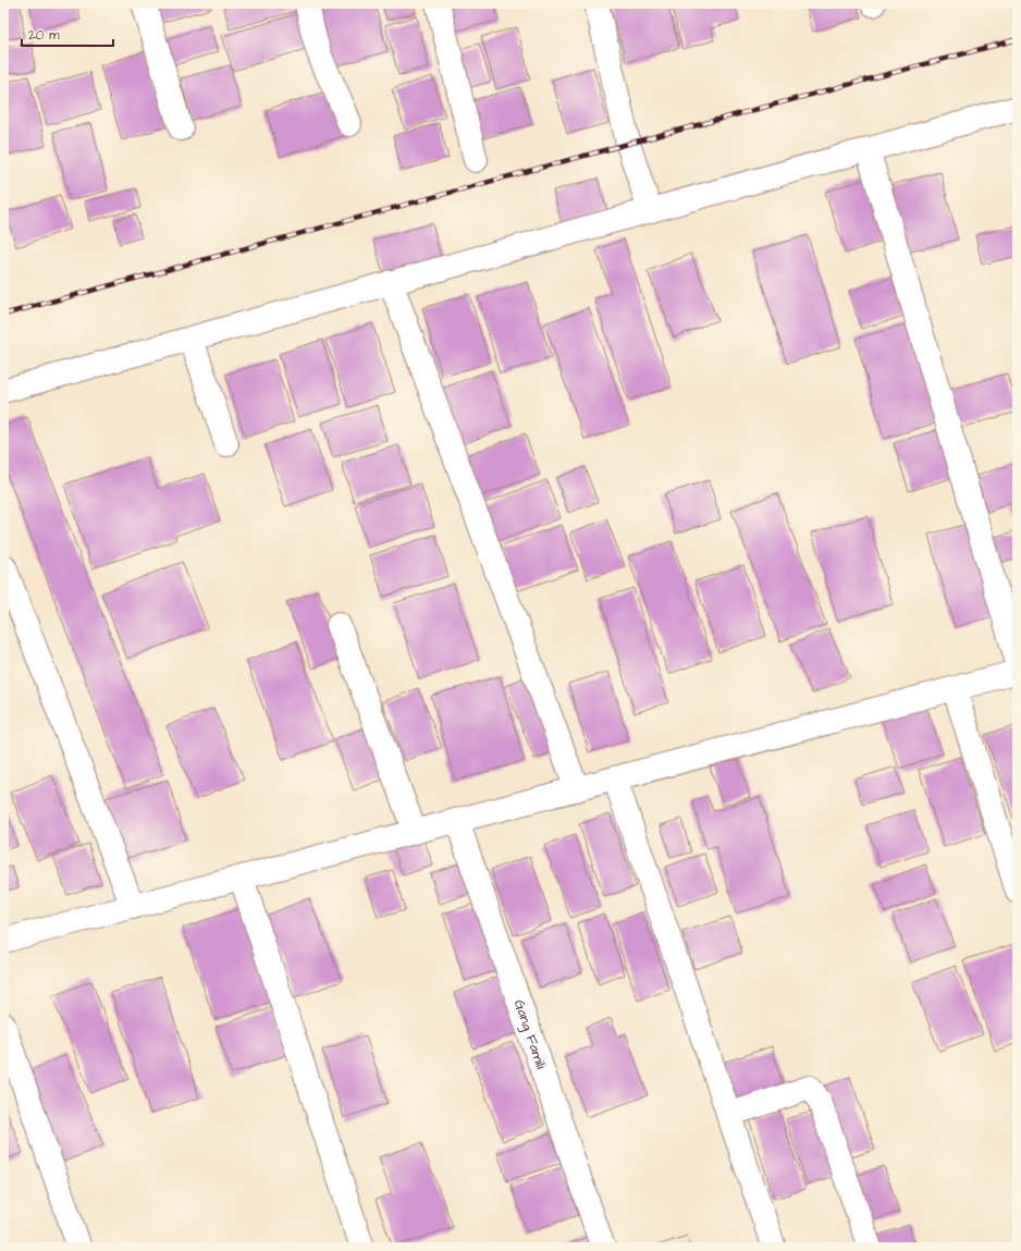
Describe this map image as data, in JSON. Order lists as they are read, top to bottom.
{
  "streets": {
    "street": ["Gang Famili"]
  },
  "scale_bar": "20 m"
}
